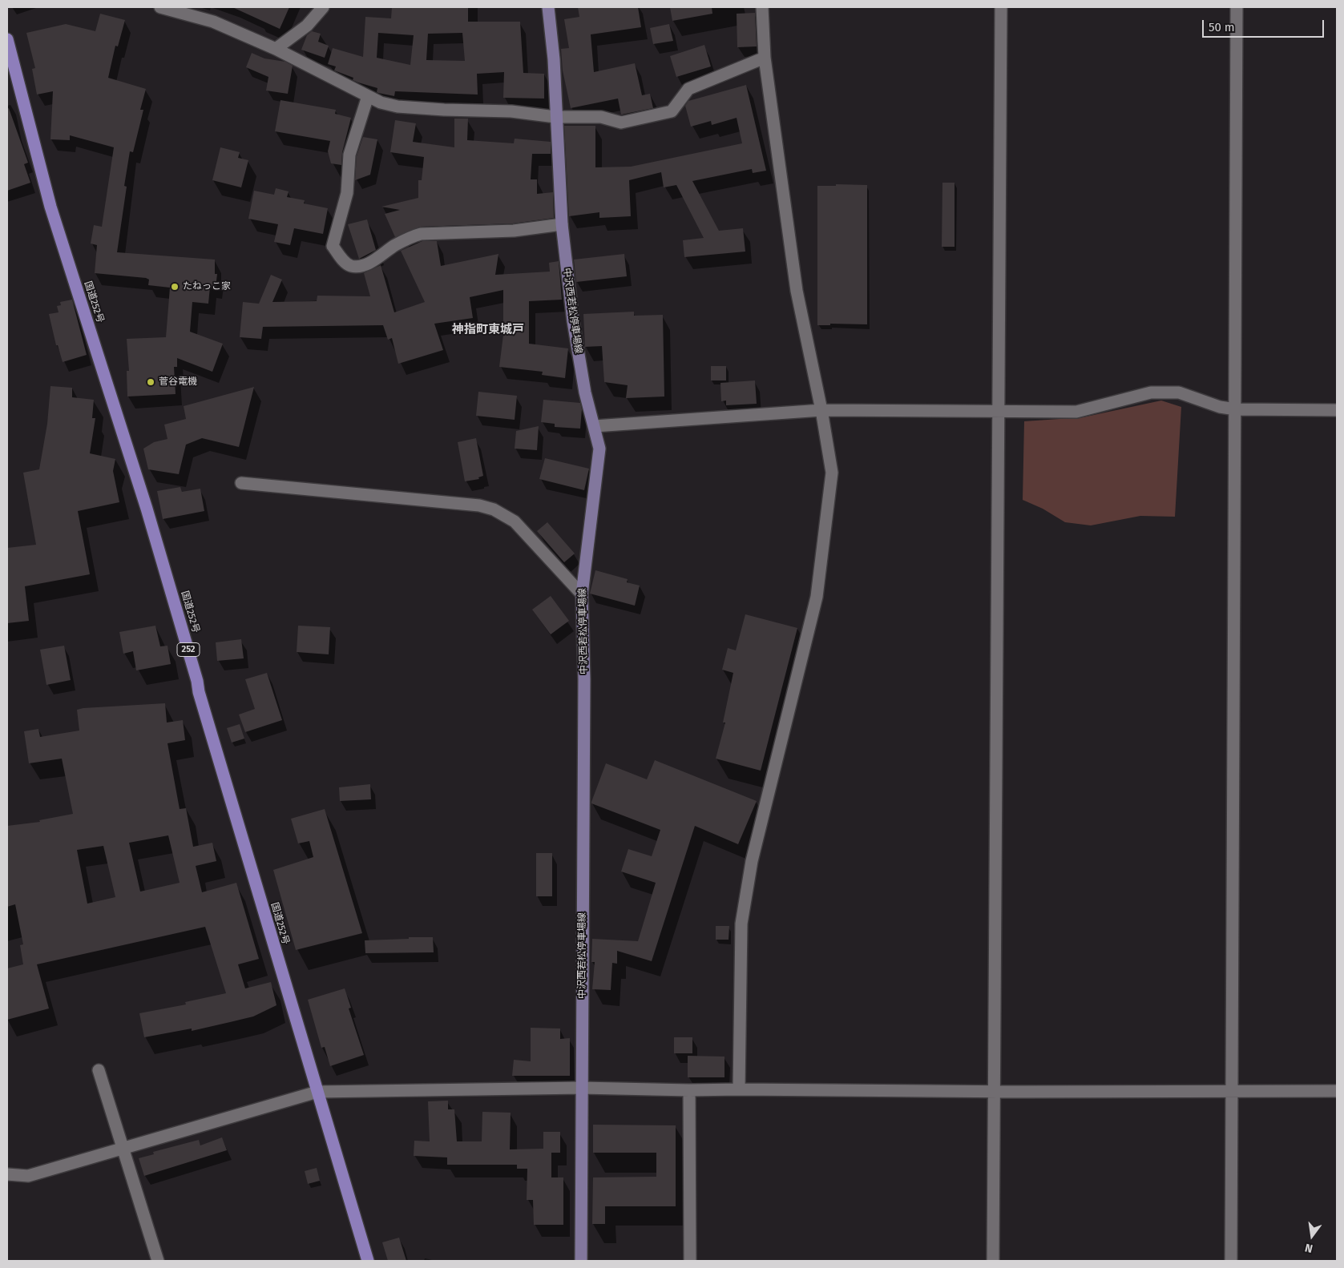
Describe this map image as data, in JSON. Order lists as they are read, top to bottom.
{
  "streets": {
    "highway": ["国道252号", "252"],
    "main road": ["中沢西若松停車場線"]
  },
  "districts": ["神指町東城戸"],
  "places": ["たねっこ家", "菅谷電機"],
  "scale_bar": "50 m",
  "north": "bottom"
}
